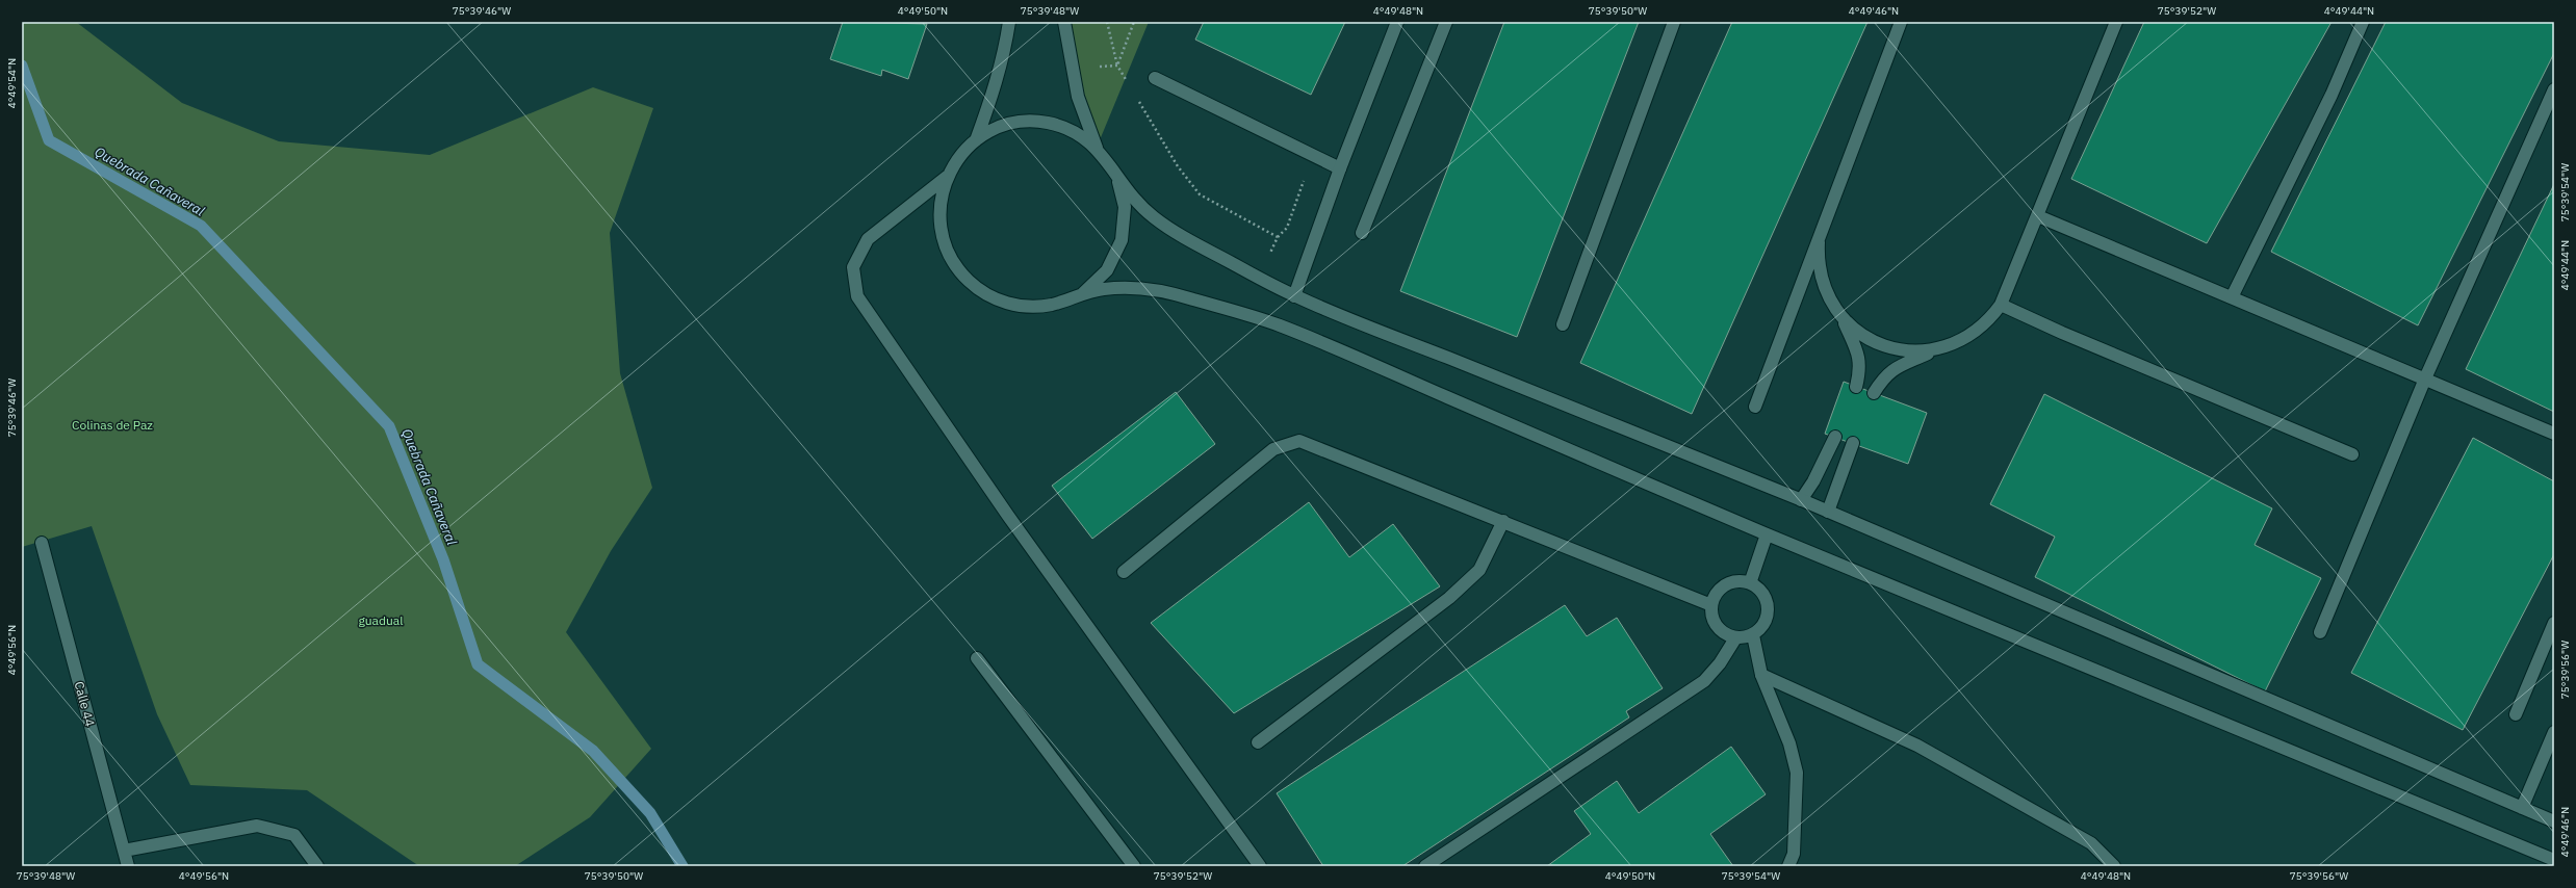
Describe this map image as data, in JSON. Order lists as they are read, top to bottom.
{
  "streets": {
    "street": ["Calle 44"]
  },
  "water": ["Quebrada Cañaveral"],
  "parks": ["Colinas de Paz", "guadual"],
  "coordinates": [
    "75°39'46\"W",
    "4°49'50\"N",
    "75°39'48\"W",
    "4°49'48\"N",
    "75°39'50\"W",
    "4°49'46\"N",
    "75°39'52\"W",
    "4°49'44\"N",
    "4°49'54\"N",
    "75°39'54\"W",
    "4°49'56\"N",
    "75°39'56\"W"
  ]
}
